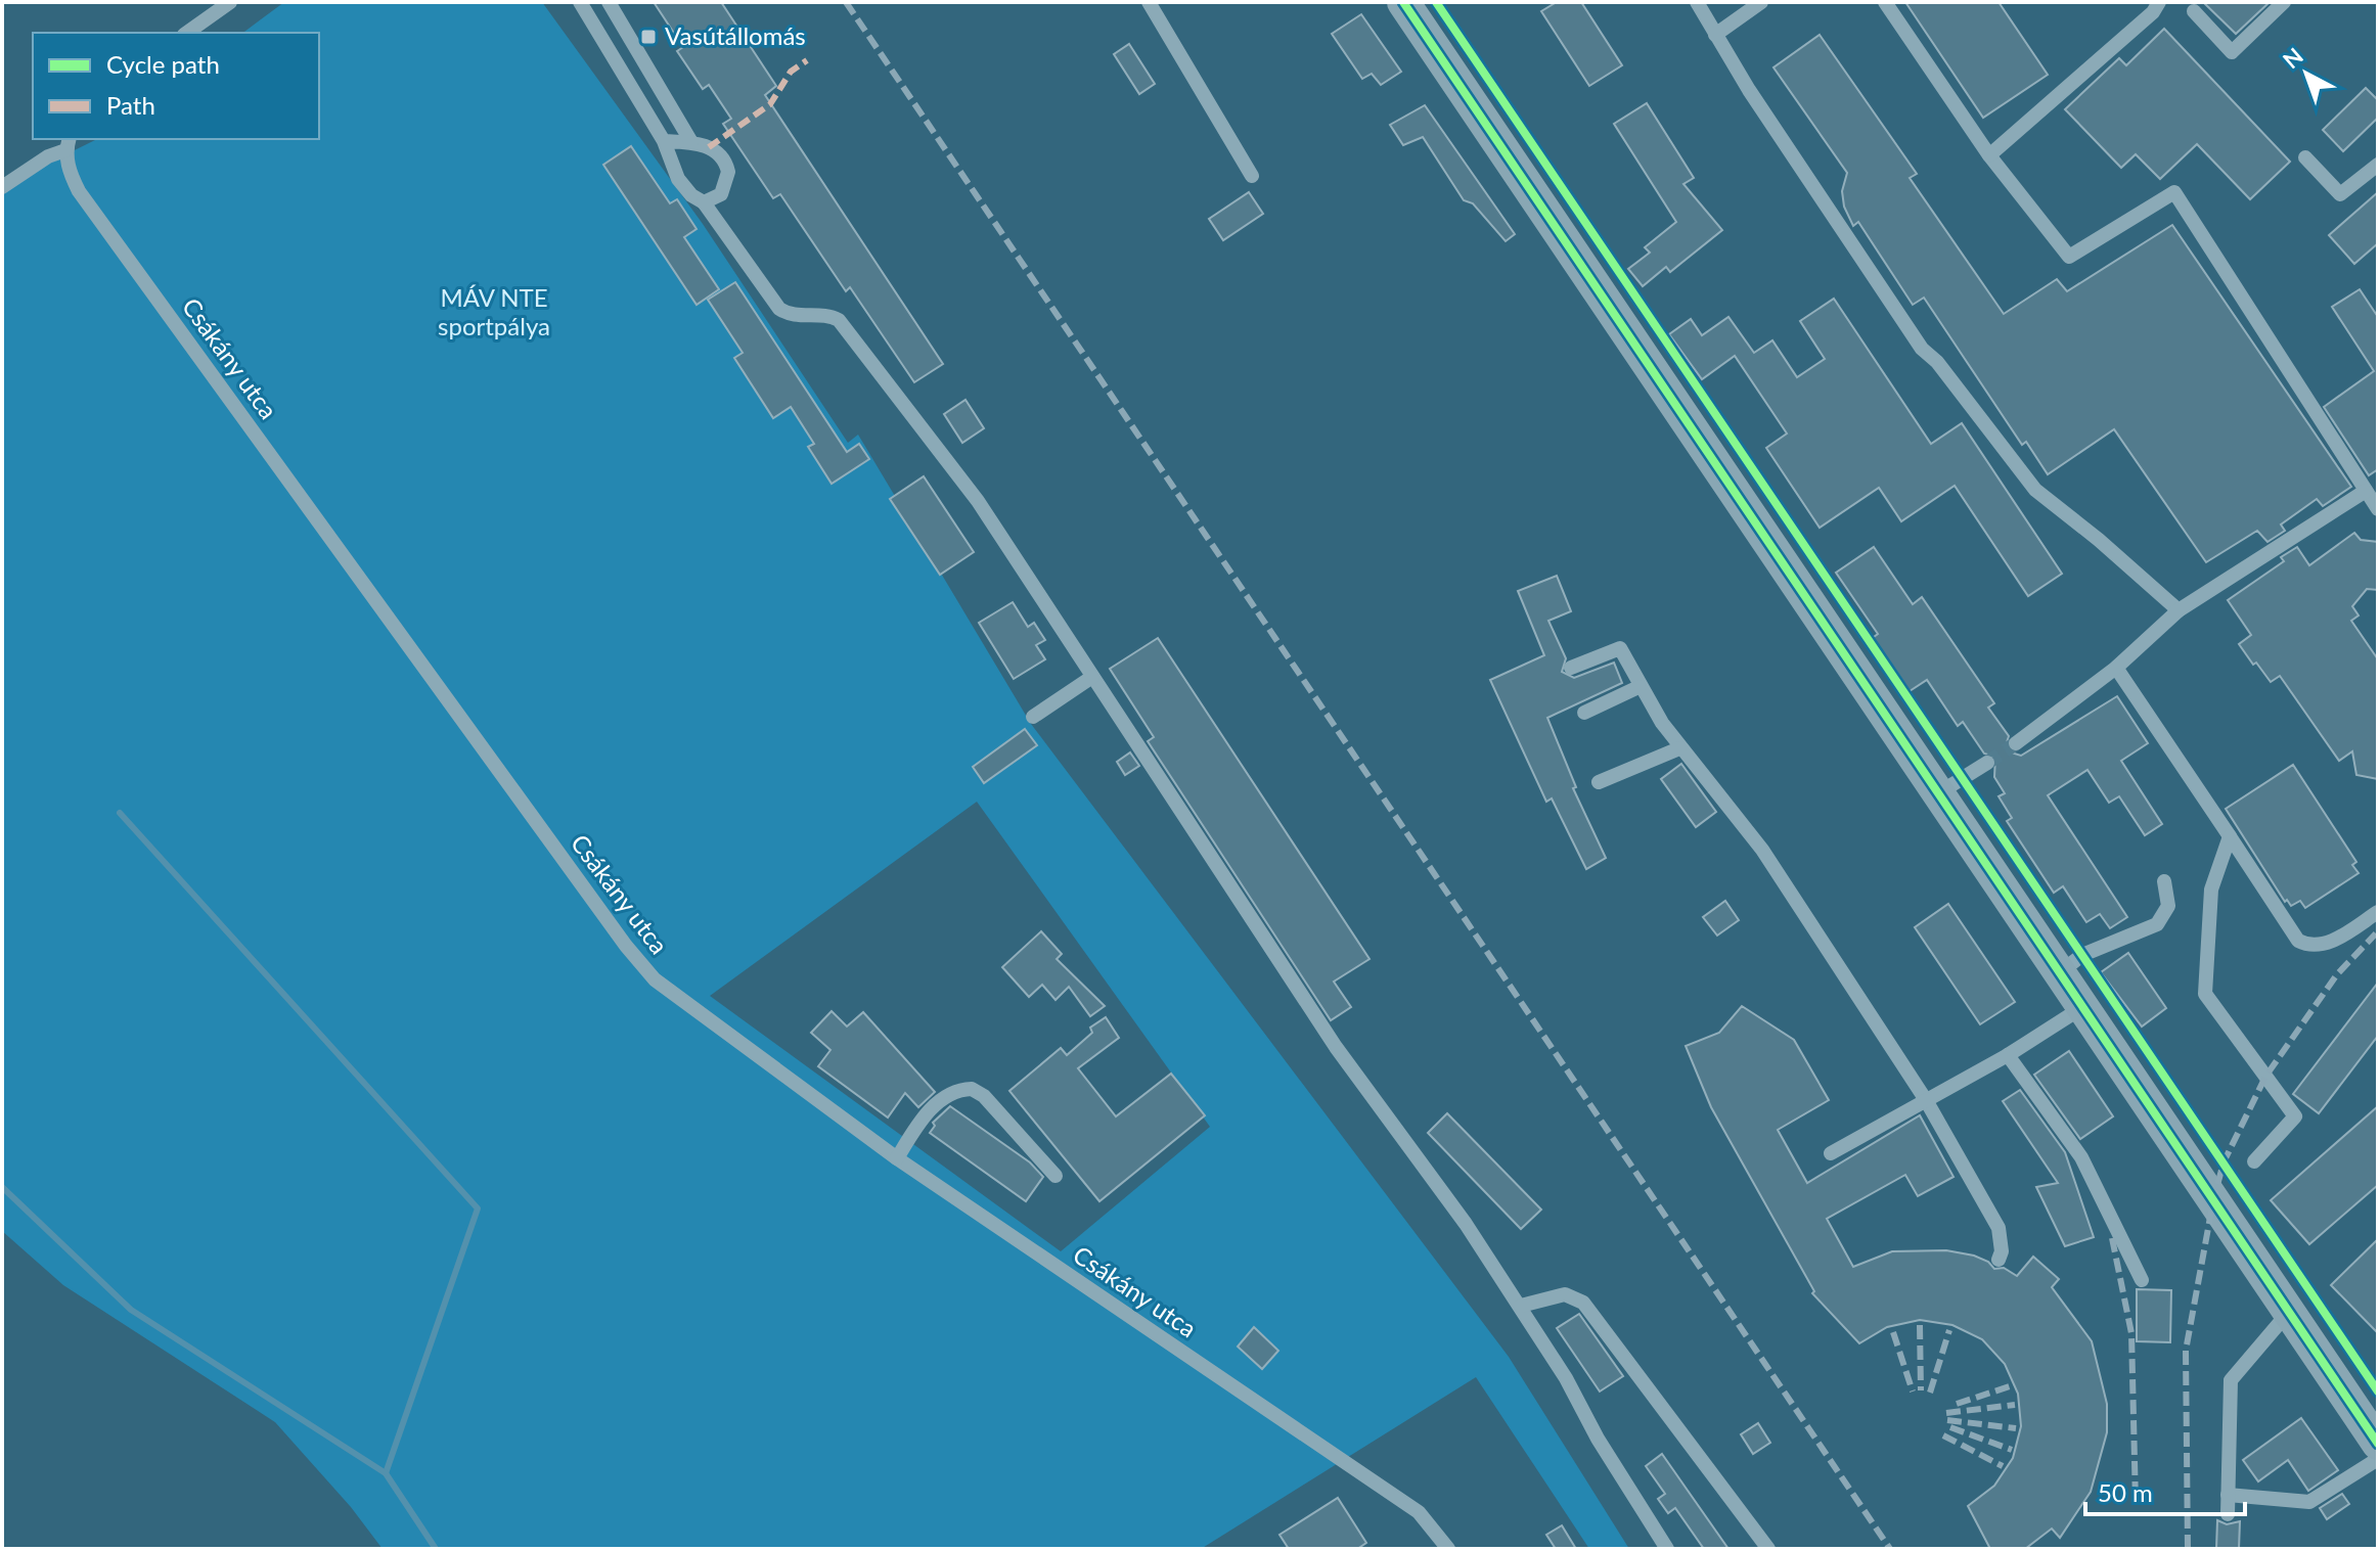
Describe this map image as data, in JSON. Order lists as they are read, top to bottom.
{
  "streets": {
    "street": ["Csákány utca"]
  },
  "parks": ["MÁV NTE sportpálya"],
  "places": {
    "transit": ["Vasútállomás"]
  },
  "legend": ["Cycle path", "Path"],
  "scale_bar": "50 m",
  "north": "top left"
}
